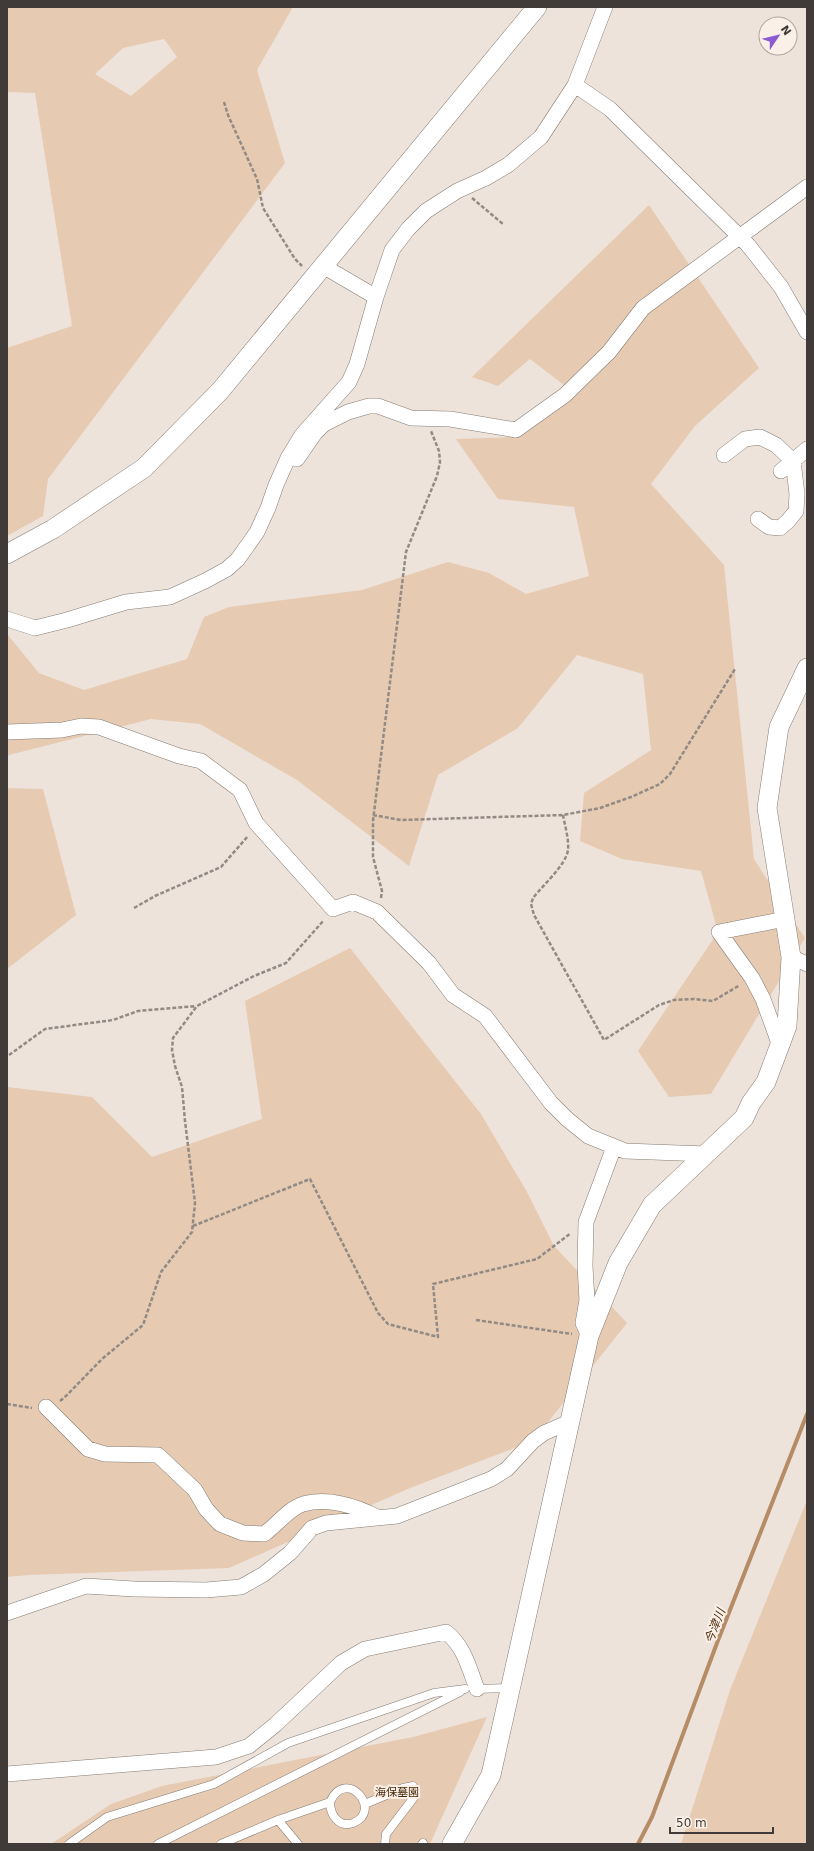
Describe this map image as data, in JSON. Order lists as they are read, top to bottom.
{
  "water": ["今津川"],
  "parks": ["海保墓園"],
  "scale_bar": "50 m",
  "north": "top right"
}
